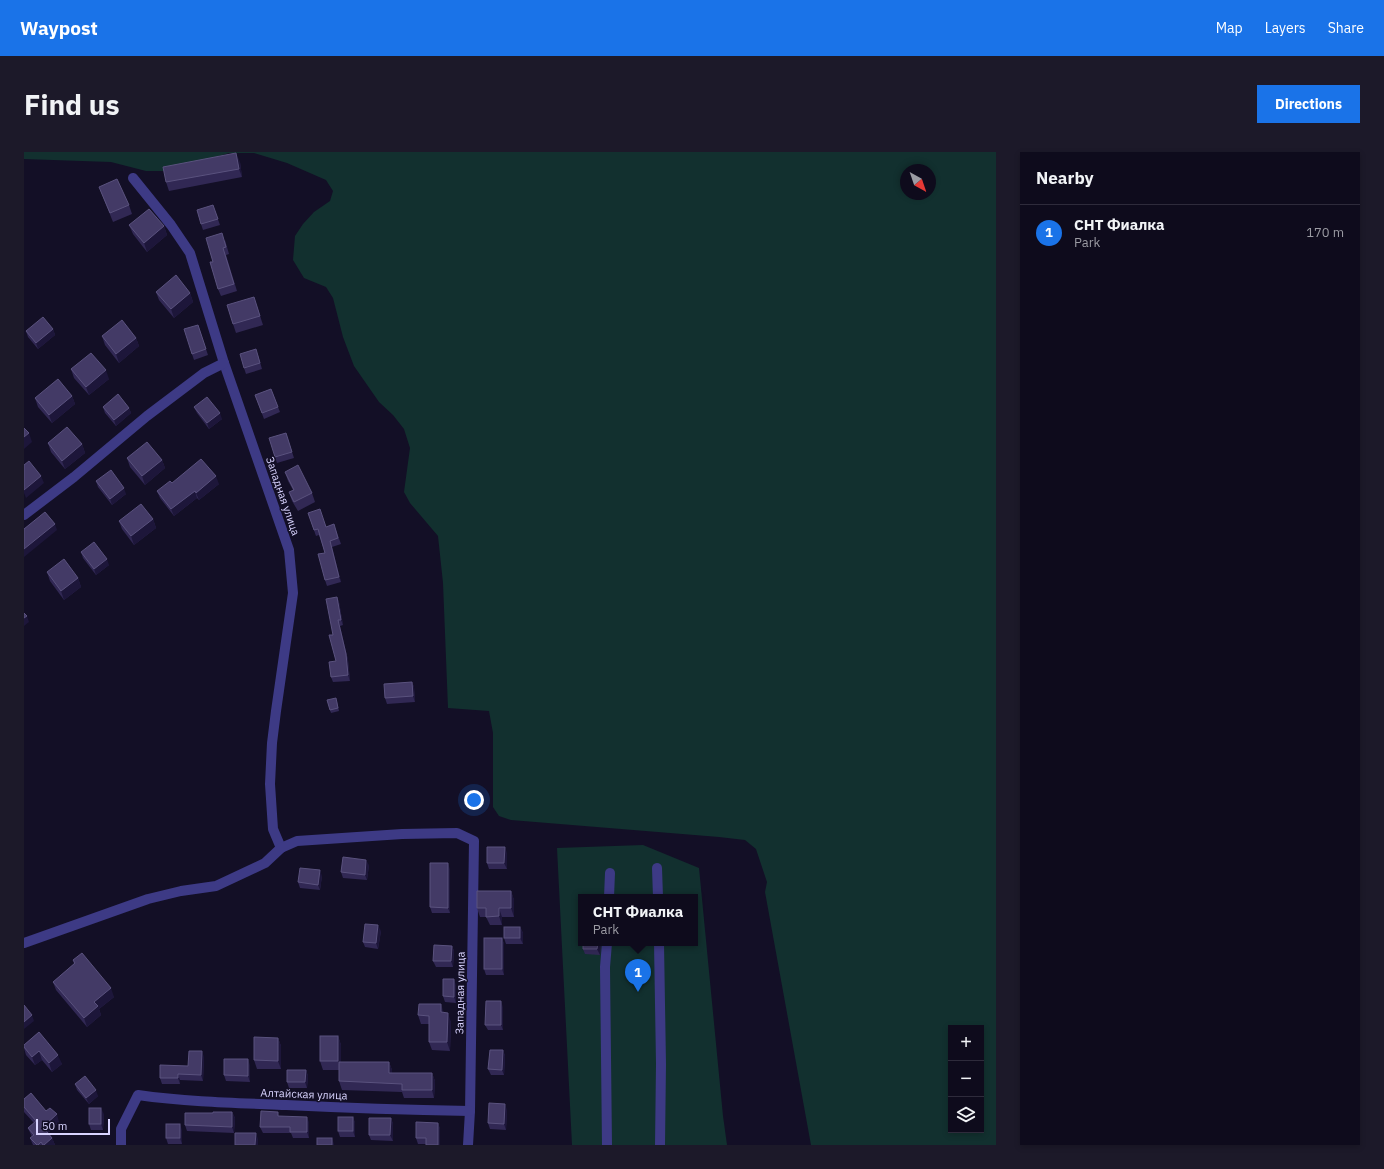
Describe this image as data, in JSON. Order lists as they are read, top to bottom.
{
  "streets": {
    "street": ["Западная улица", "Алтайская улица"]
  },
  "crossings": [
    ["Западная улица", "Алтайская улица"]
  ],
  "scale_bar": "50 m",
  "north": "bottom right",
  "page": {
    "header": "Waypost",
    "nav": ["Map", "Layers", "Share"],
    "buttons": "Directions",
    "title": "Find us",
    "heading": "Nearby",
    "list": [
      {
        "mark": "1",
        "name": "СНТ Фиалка",
        "note": "Park",
        "value": "170 m"
      }
    ],
    "popup": ["СНТ Фиалка", "Park"],
    "pins": "1",
    "map_buttons": ["+", "−"],
    "scale": "50 m"
  }
}
